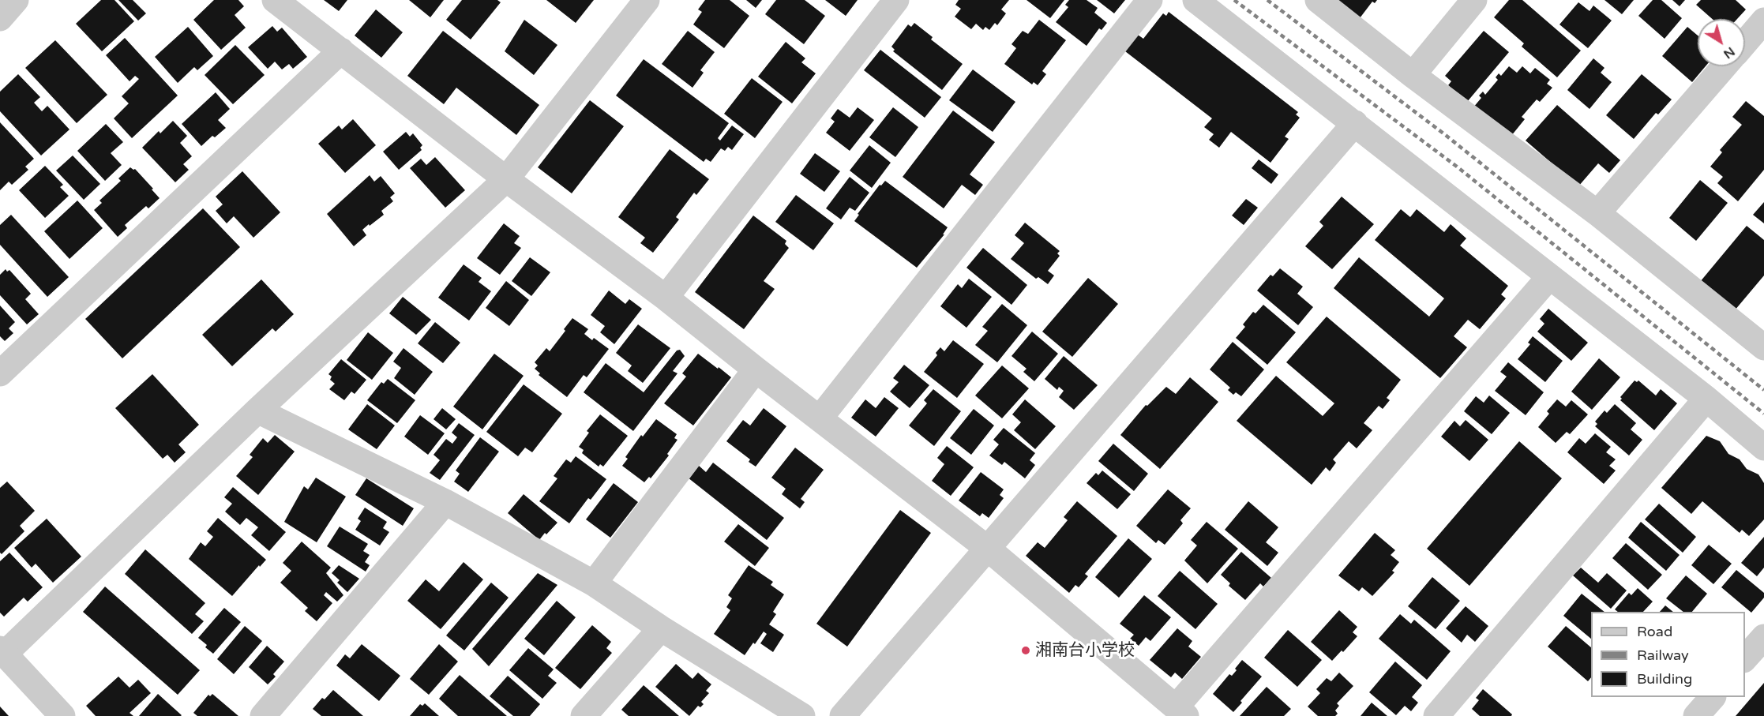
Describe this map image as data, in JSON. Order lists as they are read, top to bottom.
{
  "places": ["湘南台小学校"],
  "legend": ["Road", "Railway", "Building"],
  "north": "bottom right"
}
